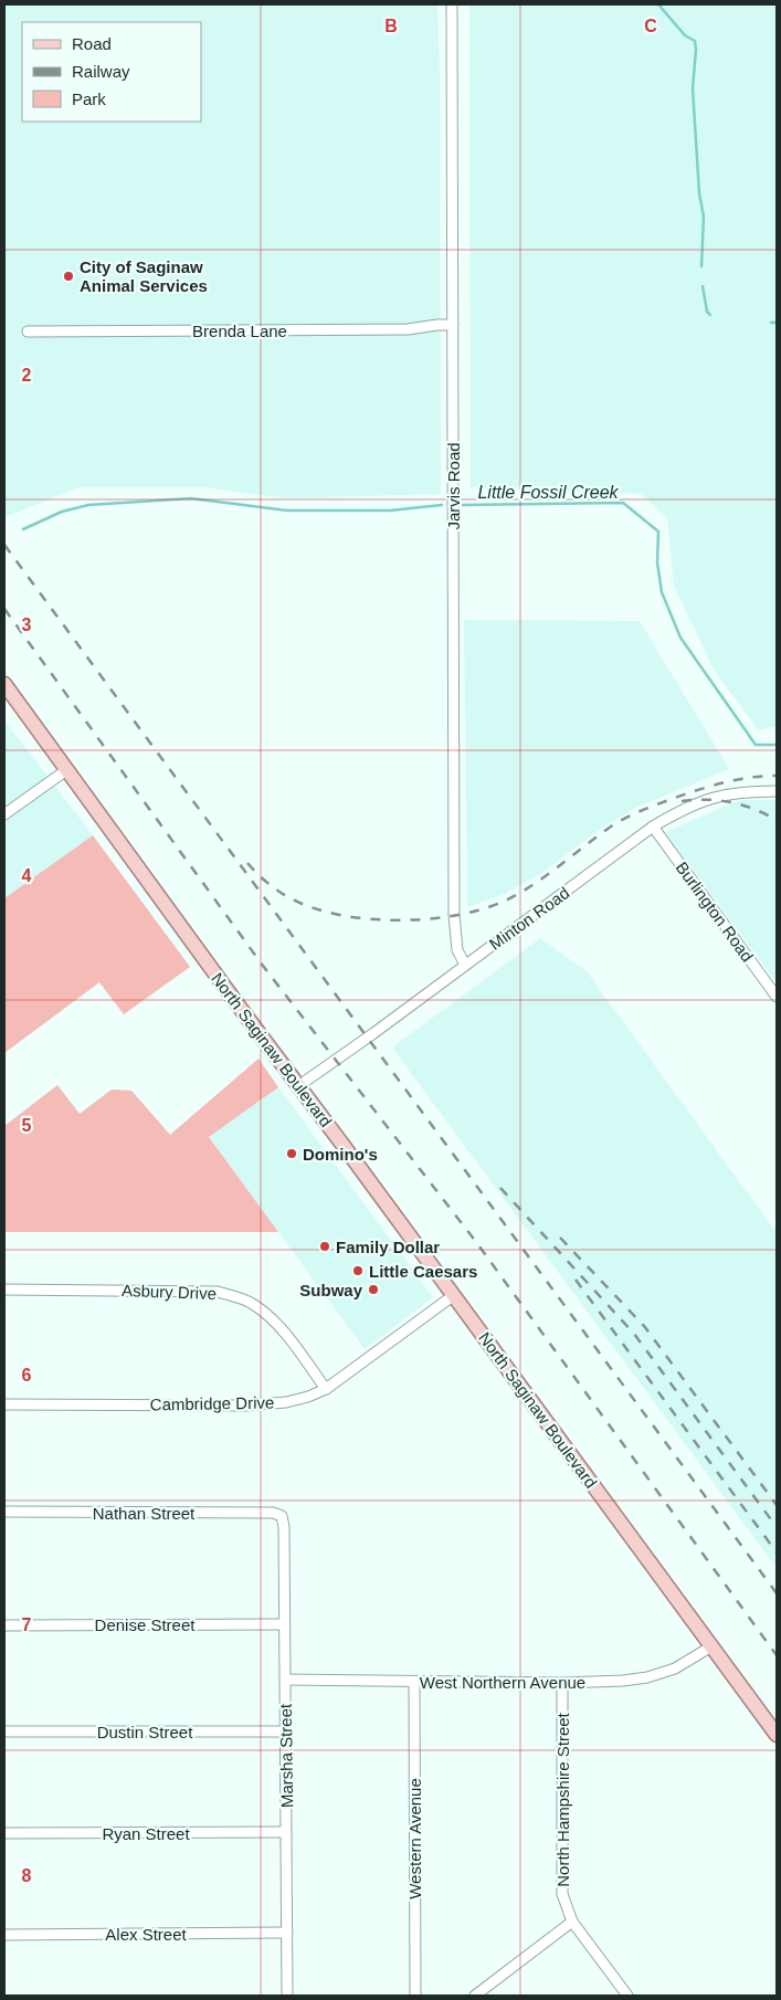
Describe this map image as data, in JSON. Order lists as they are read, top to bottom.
{
  "streets": {
    "main road": ["North Saginaw Boulevard"],
    "street": [
      "Brenda Lane",
      "Jarvis Road",
      "Burlington Road",
      "Minton Road",
      "Asbury Drive",
      "Cambridge Drive",
      "Nathan Street",
      "Denise Street",
      "West Northern Avenue",
      "Dustin Street",
      "Marsha Street",
      "North Hampshire Street",
      "Ryan Street",
      "Western Avenue",
      "Alex Street"
    ]
  },
  "crossings": [
    ["Brenda Lane", "Jarvis Road"],
    ["Jarvis Road", "Minton Road"],
    ["Burlington Road", "Minton Road"],
    ["Minton Road", "North Saginaw Boulevard"],
    ["North Saginaw Boulevard", "Cambridge Drive"],
    ["North Saginaw Boulevard", "West Northern Avenue"],
    ["Asbury Drive", "Cambridge Drive"],
    ["Nathan Street", "Marsha Street"],
    ["Denise Street", "Marsha Street"],
    ["West Northern Avenue", "Marsha Street"],
    ["West Northern Avenue", "North Hampshire Street"],
    ["West Northern Avenue", "Western Avenue"],
    ["Dustin Street", "Marsha Street"],
    ["Marsha Street", "Ryan Street"],
    ["Marsha Street", "Alex Street"]
  ],
  "water": ["Little Fossil Creek"],
  "places": [
    "City of Saginaw Animal Services",
    "Domino's",
    "Family Dollar",
    "Little Caesars",
    "Subway"
  ],
  "legend": ["Road", "Railway", "Park"],
  "grid": {
    "columns": ["B", "C"],
    "rows": [
      "2",
      "3",
      "4",
      "5",
      "6",
      "7",
      "8"
    ]
  }
}
